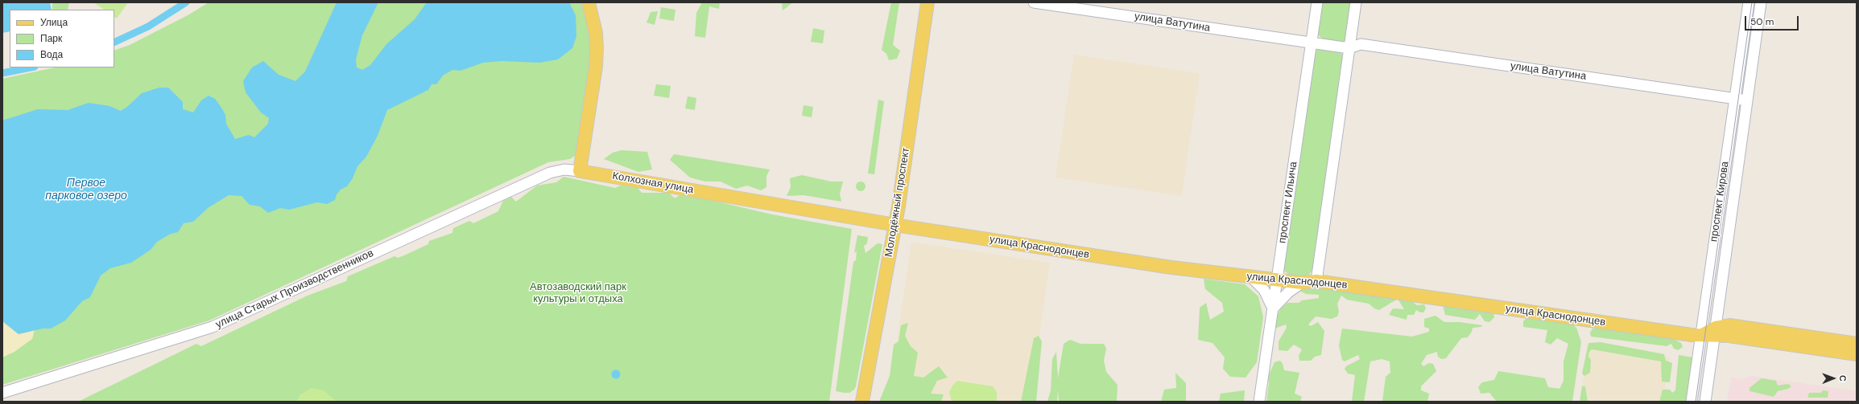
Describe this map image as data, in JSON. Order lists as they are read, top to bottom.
{
  "streets": {
    "main road": ["Колхозная улица", "Молодёжный проспект", "улица Краснодонцев"],
    "street": [
      "улица Ватутина",
      "проспект Кирова",
      "проспект Ильича",
      "улица Старых Производственников"
    ]
  },
  "crossings": [
    ["улица Ватутина", "проспект Кирова"],
    ["улица Ватутина", "проспект Ильича"],
    ["Колхозная улица", "Молодёжный проспект"],
    ["Колхозная улица", "улица Краснодонцев"],
    ["Колхозная улица", "улица Старых Производственников"],
    ["проспект Кирова", "улица Краснодонцев"],
    ["Молодёжный проспект", "улица Краснодонцев"],
    ["проспект Ильича", "улица Краснодонцев"]
  ],
  "water": ["Первое парковое озеро"],
  "parks": ["Автозаводский парк культуры и отдыха"],
  "legend": ["Улица", "Парк", "Вода"],
  "scale_bar": "50 m",
  "north": "right"
}
